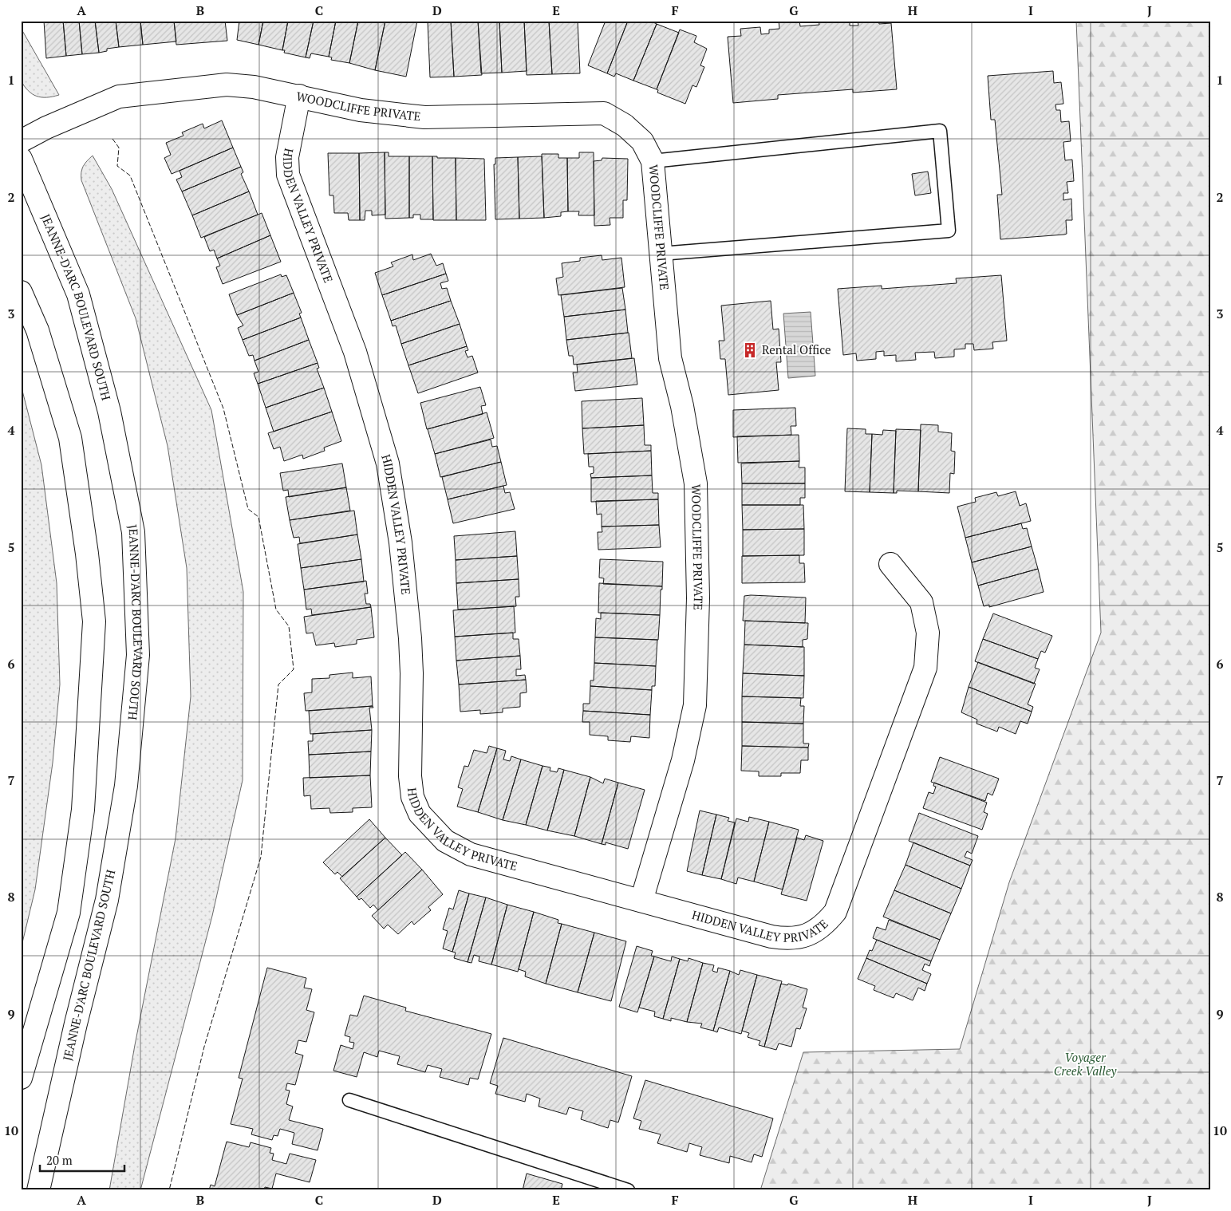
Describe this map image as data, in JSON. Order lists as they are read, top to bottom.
{
  "streets": {
    "street": ["WOODCLIFFE PRIVATE", "HIDDEN VALLEY PRIVATE", "JEANNE-D'ARC BOULEVARD SOUTH"]
  },
  "crossings": [
    ["WOODCLIFFE PRIVATE", "HIDDEN VALLEY PRIVATE"]
  ],
  "parks": ["Voyager Creek Valley"],
  "places": {
    "building": ["Rental Office"]
  },
  "scale_bar": "20 m",
  "grid": {
    "columns": [
      "A",
      "B",
      "C",
      "D",
      "E",
      "F",
      "G",
      "H",
      "I",
      "J"
    ],
    "rows": [
      "1",
      "2",
      "3",
      "4",
      "5",
      "6",
      "7",
      "8",
      "9",
      "10"
    ]
  }
}
